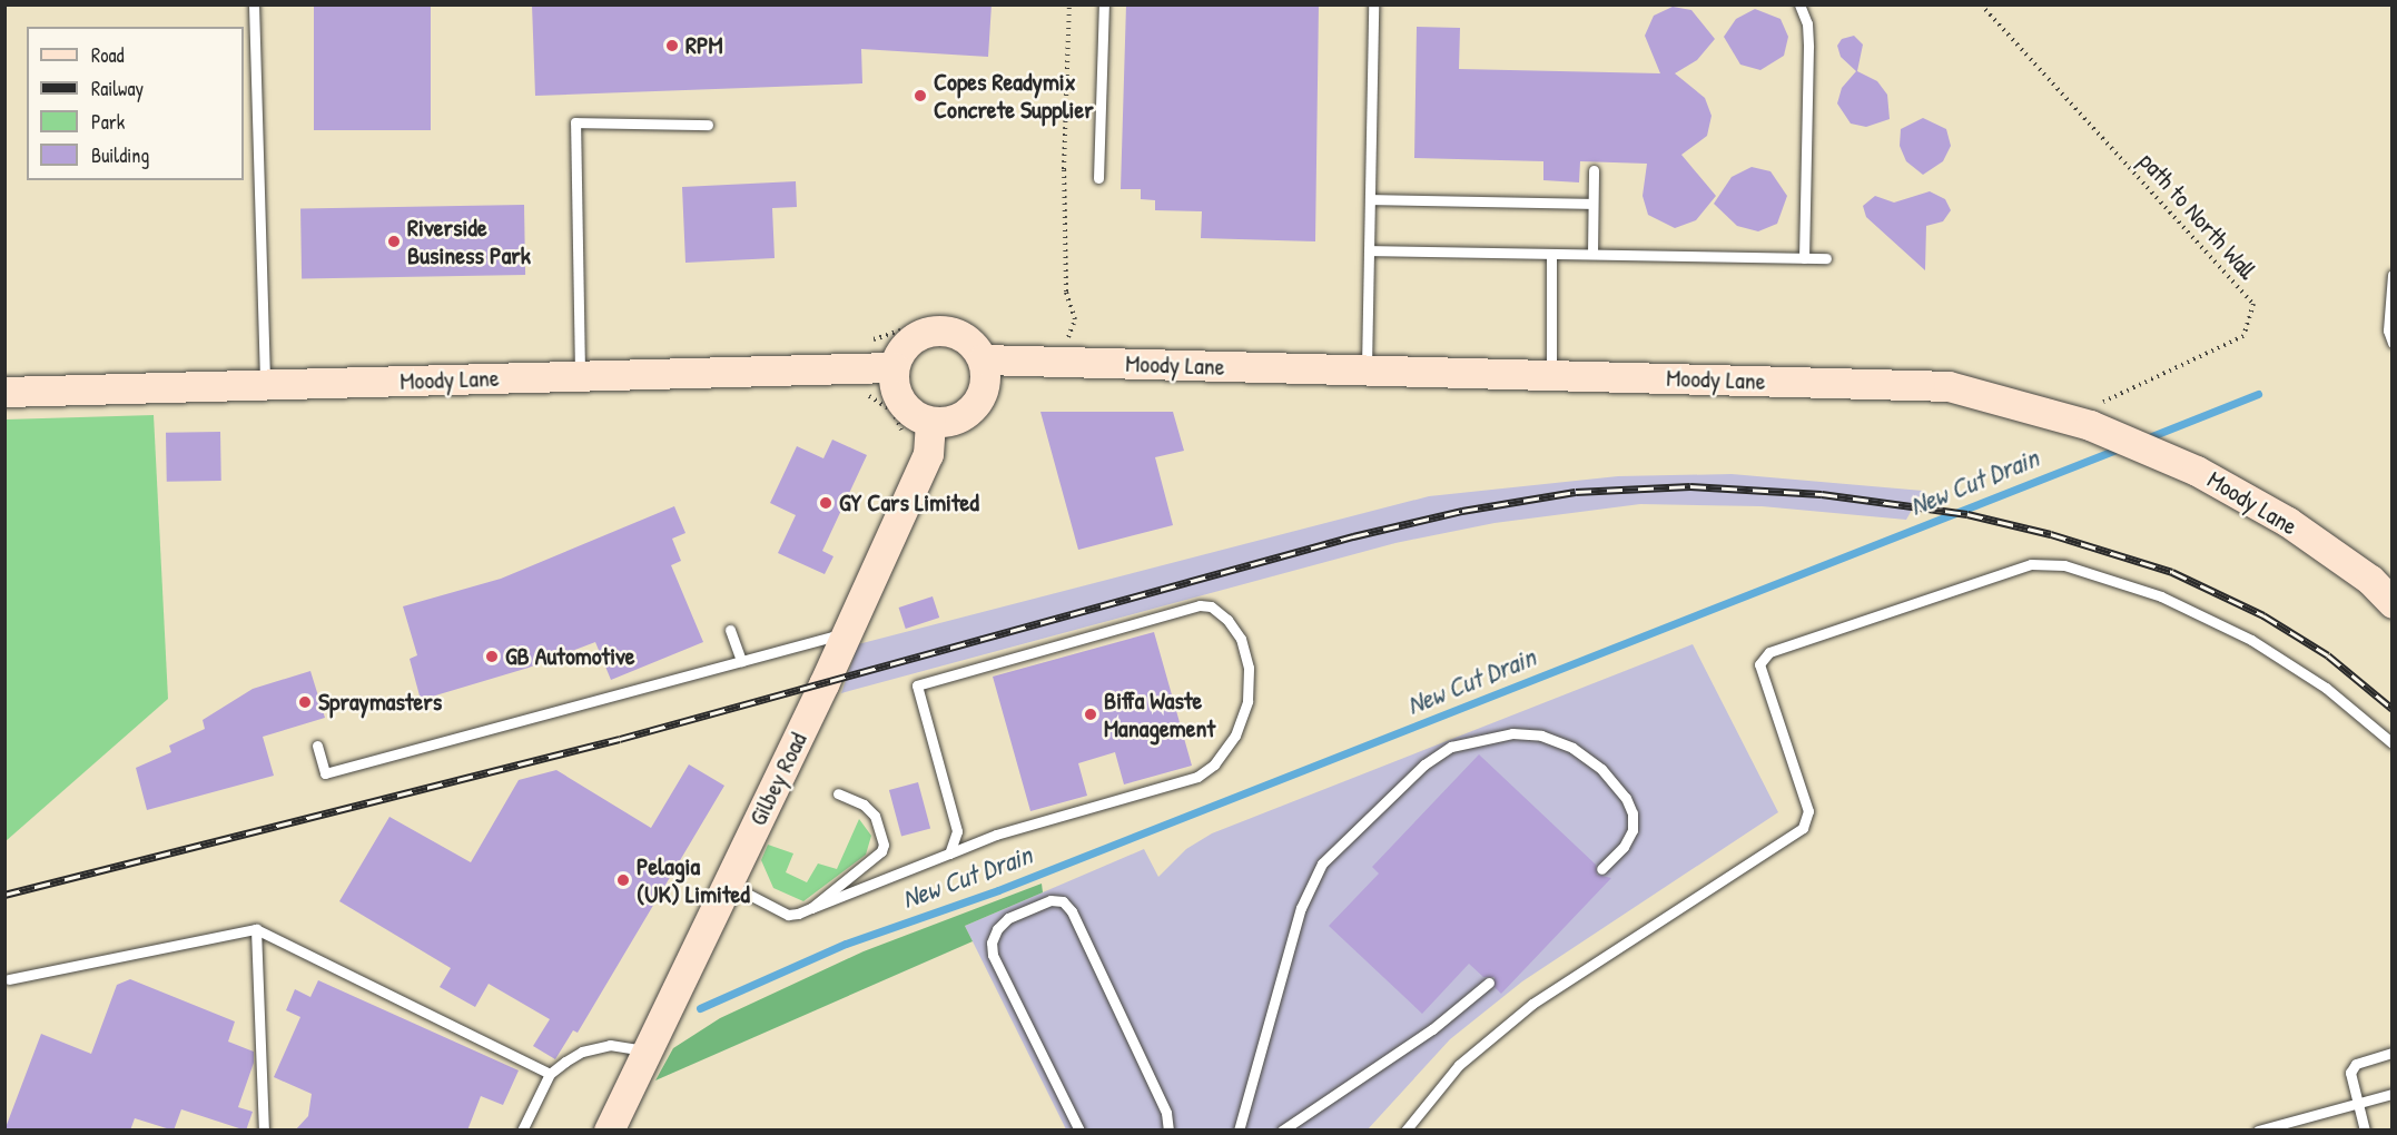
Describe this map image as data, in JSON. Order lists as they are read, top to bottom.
{
  "streets": {
    "street": ["Moody Lane", "Gilbey Road"],
    "path": ["path to North Wall"]
  },
  "crossings": [
    ["path to North Wall", "Moody Lane"],
    ["Moody Lane", "Gilbey Road"]
  ],
  "water": ["New Cut Drain"],
  "places": [
    "RPM",
    "Copes Readymix Concrete Supplier",
    "Riverside Business Park",
    "GY Cars Limited",
    "GB Automotive",
    "Spraymasters",
    "Biffa Waste Management",
    "Pelagia (UK) Limited"
  ],
  "legend": [
    "Road",
    "Railway",
    "Park",
    "Building"
  ]
}
